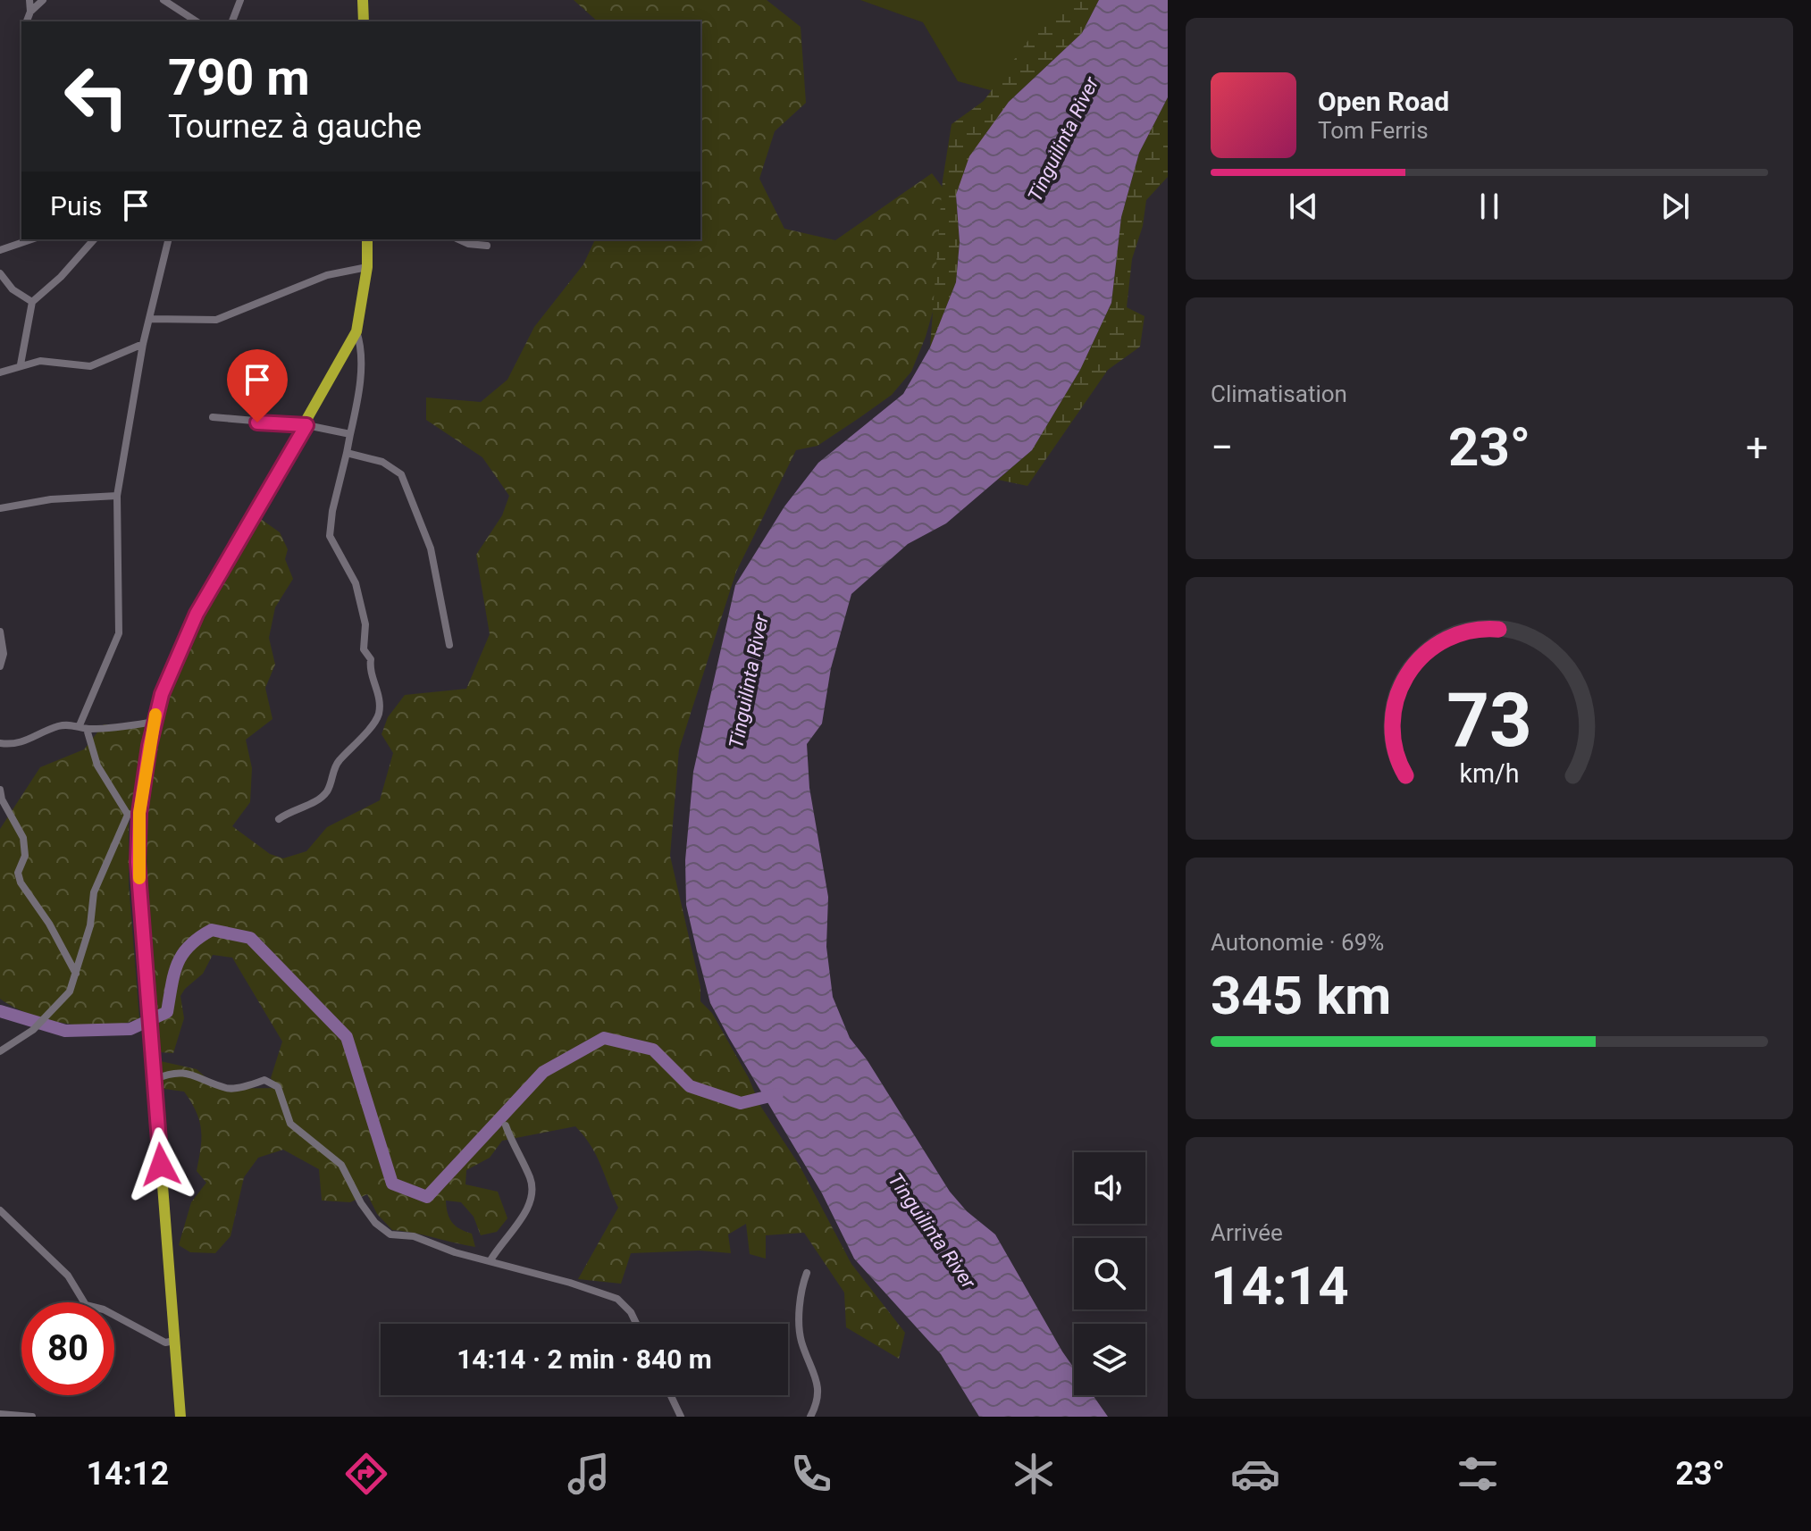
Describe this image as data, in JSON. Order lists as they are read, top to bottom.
{
  "water": ["Tinguilinta River"],
  "page": {
    "turn": ["790 m", "Tournez à gauche"],
    "song": ["Open Road", "Tom Ferris"],
    "then": "Puis",
    "tile": [
      "Climatisation",
      ["Autonomie · 69%", "345 km"],
      ["Arrivée", "14:14"]
    ],
    "heat": ["−", "23°", "+"],
    "limit": "80",
    "trip": "14:14 · 2 min · 840 m",
    "tabs": ["14:12", "23°"],
    "gauge": ["73", "km/h"]
  }
}
